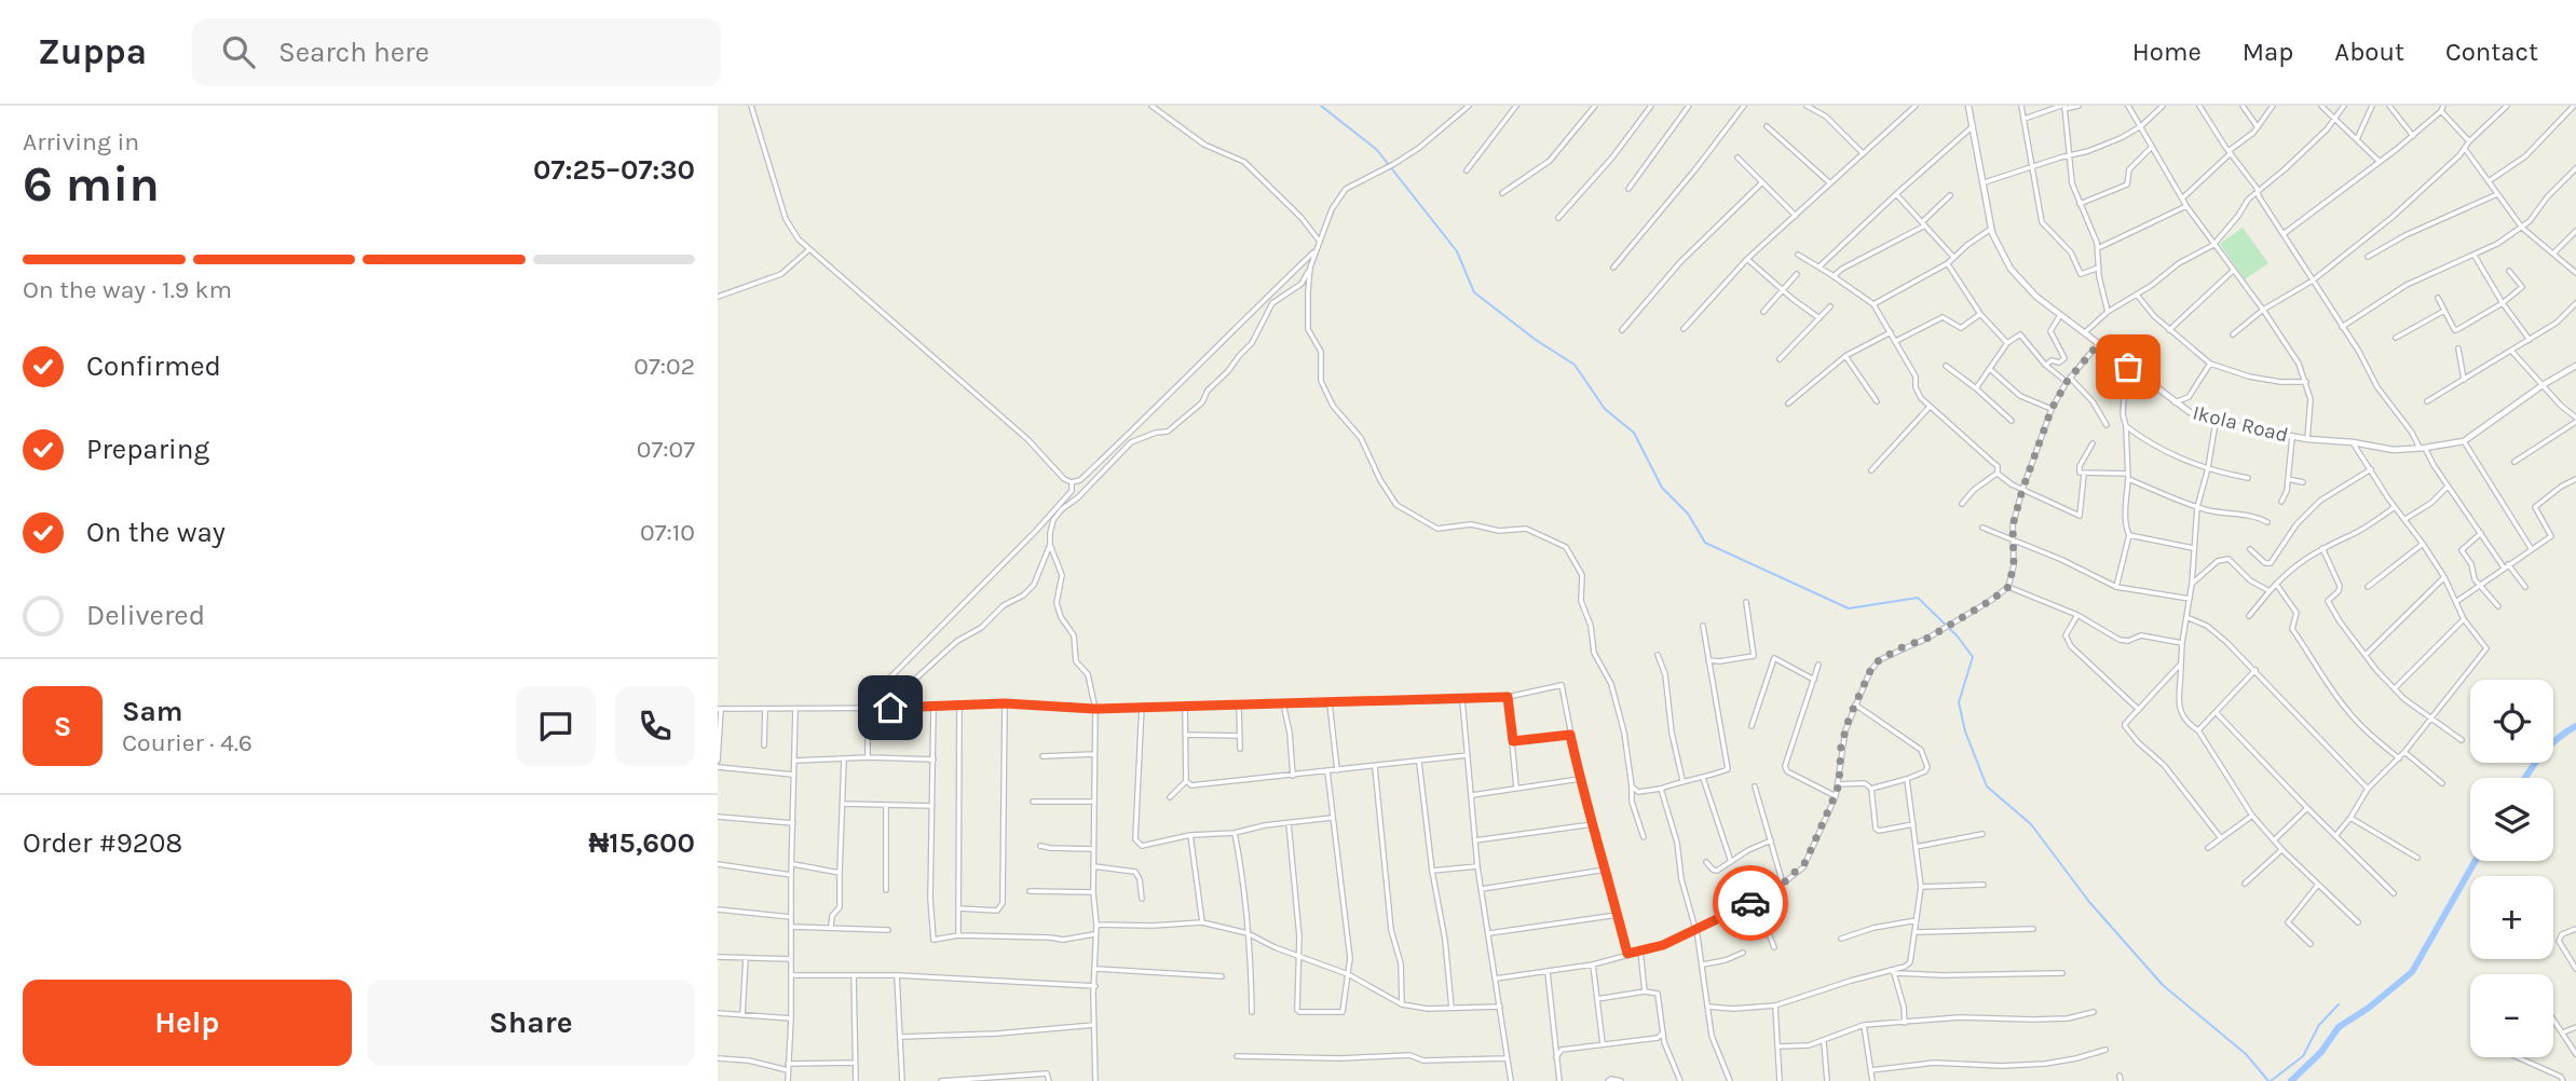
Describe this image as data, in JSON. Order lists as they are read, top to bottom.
{
  "streets": {
    "street": ["Ikola Road"]
  },
  "page": {
    "header": "Zuppa",
    "search": "Search here",
    "nav": [
      "Home",
      "Map",
      "About",
      "Contact"
    ],
    "heading": ["6 min", "Arriving in", "07:25–07:30"],
    "panel": [
      "Sam",
      "Courier · 4.6",
      "Order #9208",
      "₦15,600"
    ],
    "bar": "On the way · 1.9 km",
    "list": [
      ["Confirmed", "07:02"],
      ["Preparing", "07:07"],
      ["On the way", "07:10"],
      "Delivered"
    ],
    "map_buttons": ["+", "−"],
    "round": "S",
    "buttons": ["Help", "Share"]
  }
}
